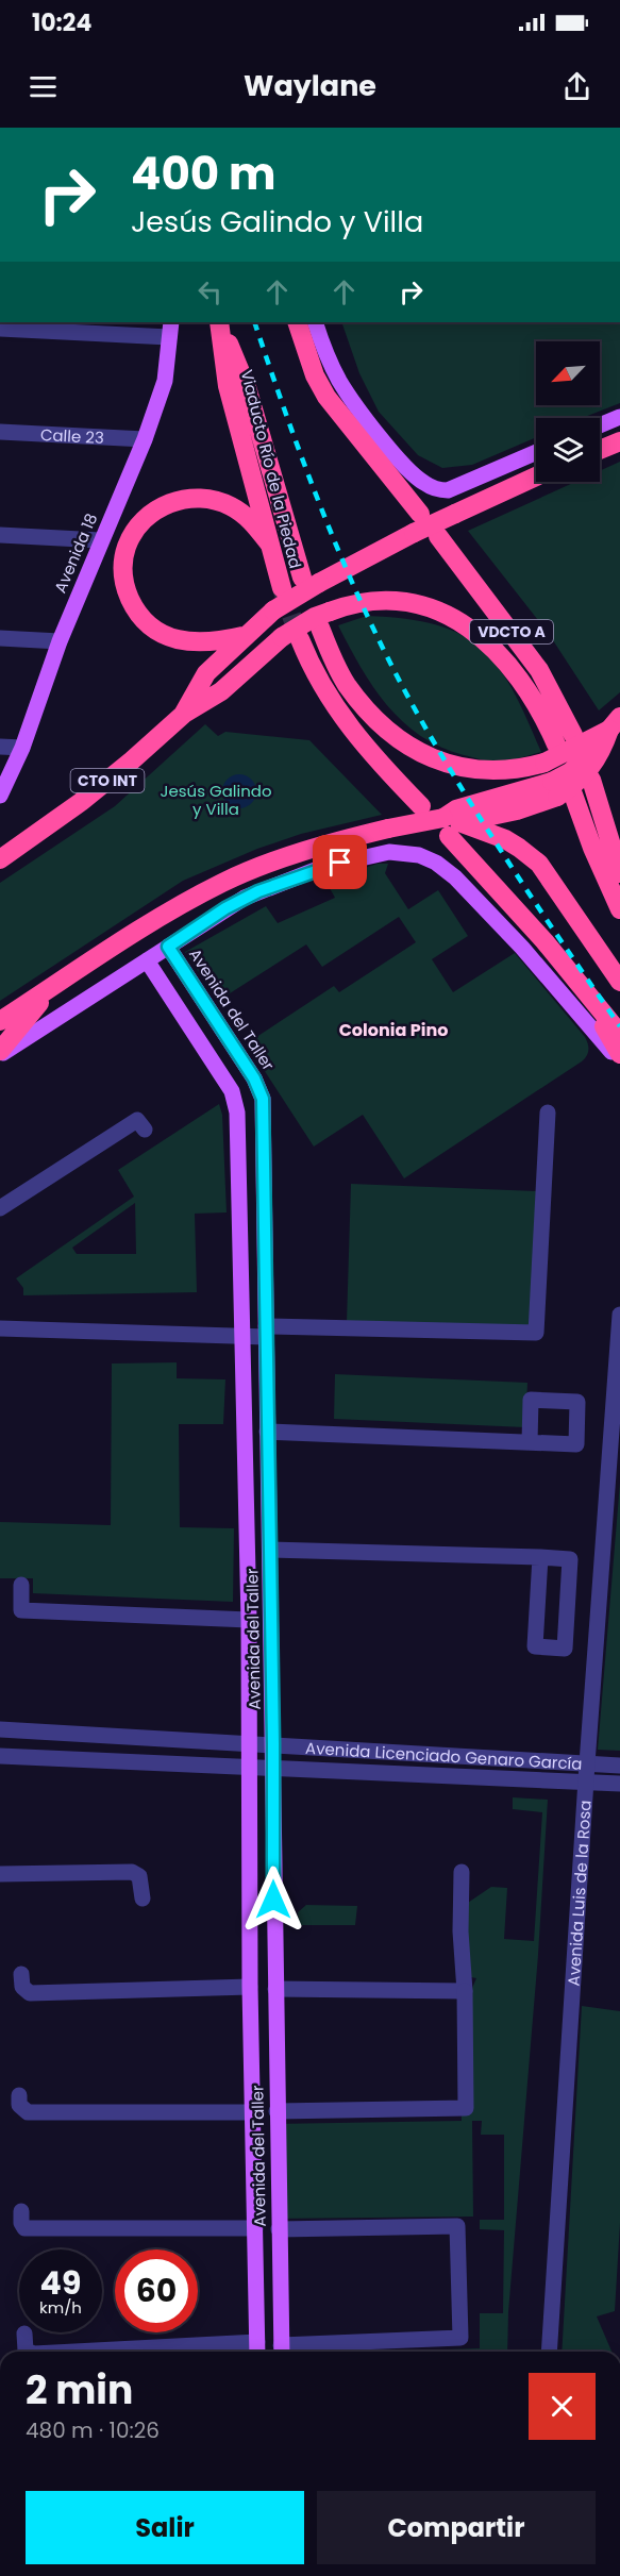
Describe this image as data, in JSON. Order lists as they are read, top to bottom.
{
  "streets": {
    "highway": ["Viaducto Río de la Piedad", "VDCTO A", "CTO INT"],
    "main road": ["Avenida 18", "Avenida del Taller"],
    "street": ["Calle 23", "Avenida Licenciado Genaro García", "Avenida Luis de la Rosa"]
  },
  "crossings": [
    ["Calle 23", "Avenida 18"],
    ["Avenida del Taller", "Avenida Licenciado Genaro García"],
    ["Avenida Licenciado Genaro García", "Avenida Luis de la Rosa"]
  ],
  "districts": ["Colonia Pino"],
  "parks": ["Jesús Galindo y Villa"],
  "north": "bottom left",
  "page": {
    "status": "10:24",
    "header": "Waylane",
    "turn": ["400 m", "Jesús Galindo y Villa"],
    "speed": "49 km/h",
    "limit": "60",
    "heading": ["2 min", "480 m · 10:26"],
    "buttons": ["Salir", "Compartir"]
  }
}
